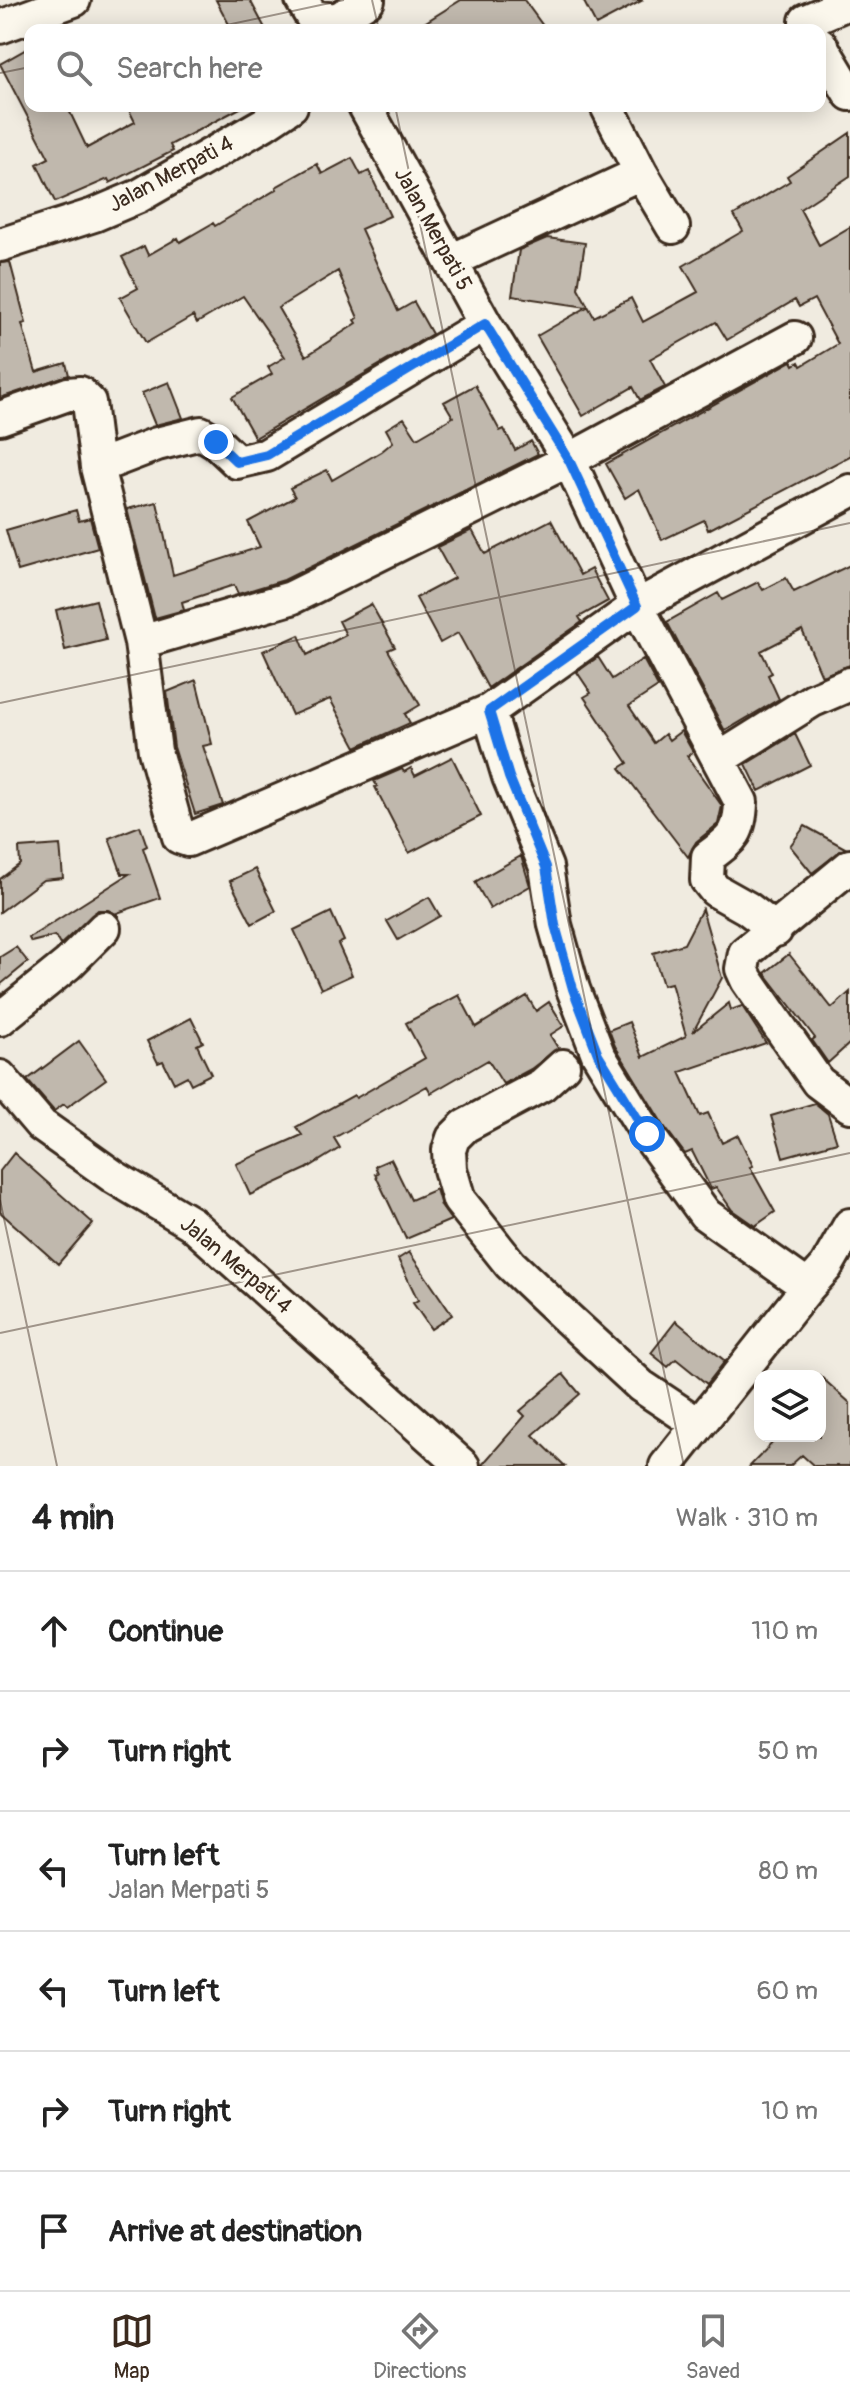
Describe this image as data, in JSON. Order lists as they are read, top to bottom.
{
  "streets": {
    "street": ["Jalan Merpati 4", "Jalan Merpati 5"]
  },
  "page": {
    "search": "Search here",
    "heading": ["4 min", "Walk · 310 m"],
    "list": [
      ["Continue", "110 m"],
      ["Turn right", "50 m"],
      ["Turn left", "Jalan Merpati 5", "80 m"],
      ["Turn left", "60 m"],
      ["Turn right", "10 m"],
      "Arrive at destination"
    ],
    "nav": ["Map", "Directions", "Saved"]
  }
}
